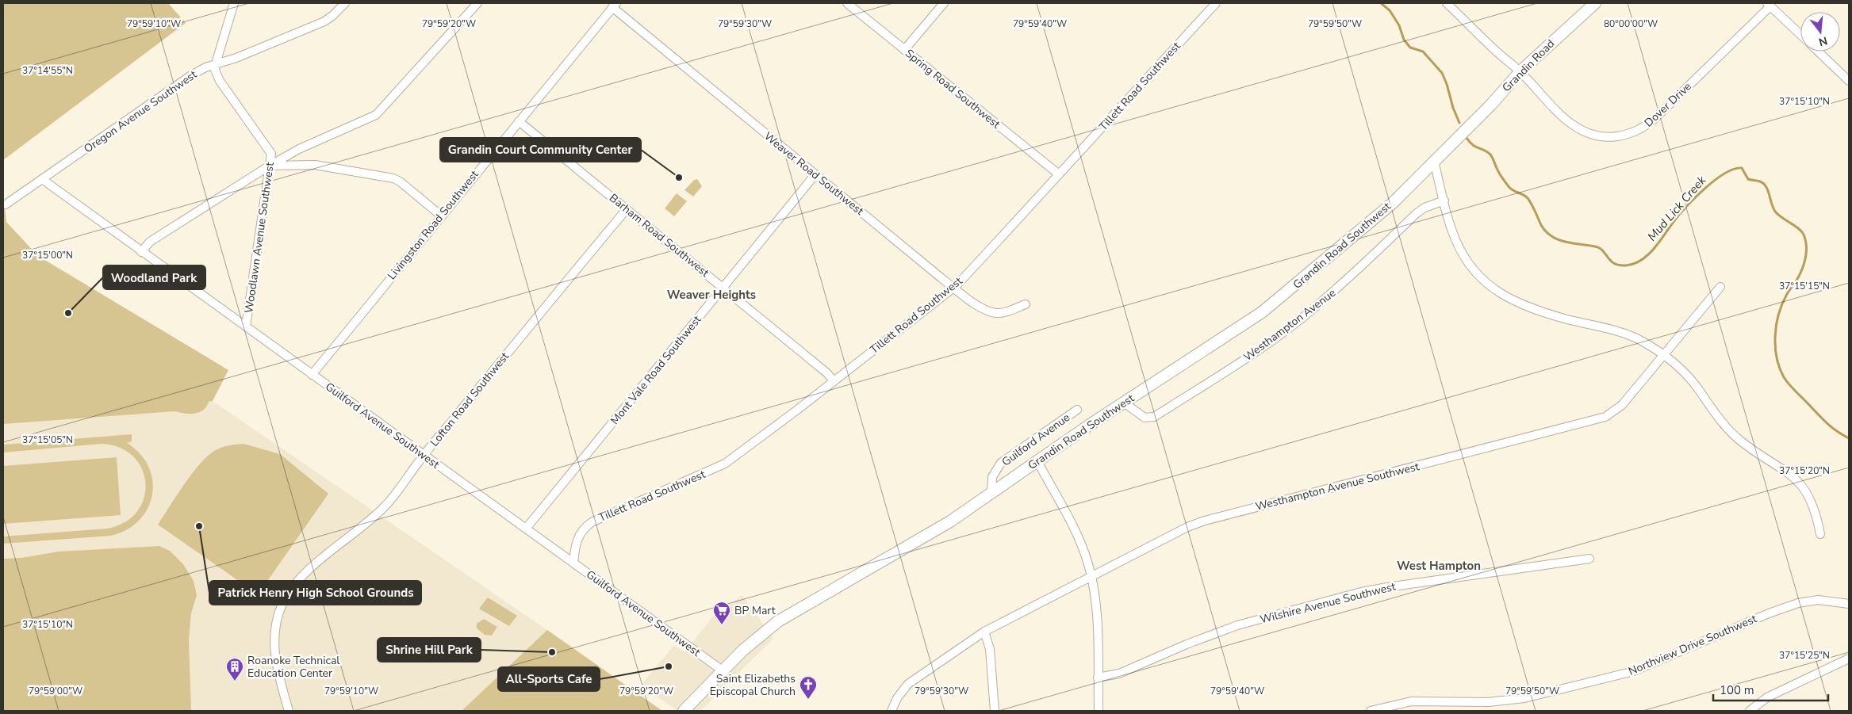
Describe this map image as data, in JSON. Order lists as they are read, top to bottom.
{
  "streets": {
    "street": [
      "Grandin Road",
      "Tillett Road Southwest",
      "Spring Road Southwest",
      "Dover Drive",
      "Oregon Avenue Southwest",
      "Weaver Road Southwest",
      "Livingston Road Southwest",
      "Barham Road Southwest",
      "Woodlawn Avenue Southwest",
      "Grandin Road Southwest",
      "Westhampton Avenue",
      "Mont Vale Road Southwest",
      "Lofton Road Southwest",
      "Guilford Avenue Southwest",
      "Guilford Avenue",
      "Westhampton Avenue Southwest",
      "Wilshire Avenue Southwest",
      "Northview Drive Southwest"
    ]
  },
  "crossings": [
    ["Grandin Road", "Dover Drive"],
    ["Grandin Road", "Grandin Road Southwest"],
    ["Tillett Road Southwest", "Spring Road Southwest"],
    ["Tillett Road Southwest", "Weaver Road Southwest"],
    ["Tillett Road Southwest", "Barham Road Southwest"],
    ["Tillett Road Southwest", "Guilford Avenue Southwest"],
    ["Oregon Avenue Southwest", "Woodlawn Avenue Southwest"],
    ["Oregon Avenue Southwest", "Guilford Avenue Southwest"],
    ["Weaver Road Southwest", "Livingston Road Southwest"],
    ["Weaver Road Southwest", "Mont Vale Road Southwest"],
    ["Livingston Road Southwest", "Barham Road Southwest"],
    ["Livingston Road Southwest", "Guilford Avenue Southwest"],
    ["Barham Road Southwest", "Mont Vale Road Southwest"],
    ["Barham Road Southwest", "Lofton Road Southwest"],
    ["Woodlawn Avenue Southwest", "Guilford Avenue Southwest"],
    ["Grandin Road Southwest", "Westhampton Avenue"],
    ["Grandin Road Southwest", "Guilford Avenue Southwest"],
    ["Grandin Road Southwest", "Guilford Avenue"],
    ["Mont Vale Road Southwest", "Guilford Avenue Southwest"],
    ["Lofton Road Southwest", "Guilford Avenue Southwest"]
  ],
  "districts": ["Weaver Heights", "West Hampton"],
  "water": ["Mud Lick Creek"],
  "places": {
    "other": [
      "Grandin Court Community Center",
      "Woodland Park",
      "Patrick Henry High School Grounds",
      "Shrine Hill Park",
      "All-Sports Cafe"
    ],
    "supermarket": ["BP Mart"],
    "building": ["Roanoke Technical Education Center"],
    "church": ["Saint Elizabeths Episcopal Church"]
  },
  "scale_bar": "100 m",
  "north": "bottom",
  "coordinates": [
    "79°59'10\"W",
    "79°59'20\"W",
    "79°59'30\"W",
    "79°59'40\"W",
    "79°59'50\"W",
    "80°00'00\"W",
    "37°14'55\"N",
    "37°15'10\"N",
    "37°15'00\"N",
    "37°15'15\"N",
    "37°15'05\"N",
    "37°15'20\"N",
    "37°15'25\"N",
    "79°59'00\"W"
  ]
}
